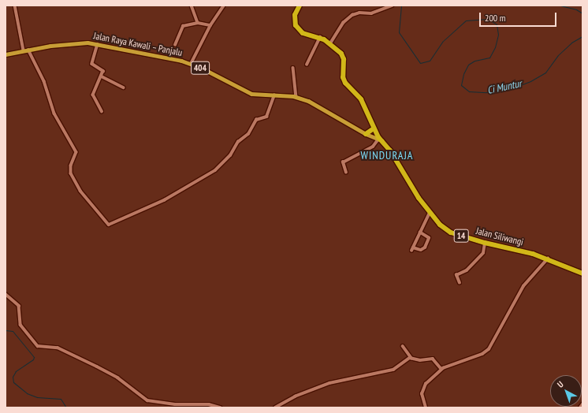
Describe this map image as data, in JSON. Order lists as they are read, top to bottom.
{
  "streets": {
    "highway": ["14", "Jalan Siliwangi"],
    "main road": ["Jalan Raya Kawali – Panjalu", "404"]
  },
  "crossings": [
    ["Jalan Raya Kawali – Panjalu", "14"],
    ["Jalan Raya Kawali – Panjalu", "Jalan Siliwangi"],
    ["14", "Jalan Siliwangi"]
  ],
  "districts": ["WINDURAJA"],
  "water": ["Ci Muntur"],
  "scale_bar": "200 m",
  "north": "top left"
}
